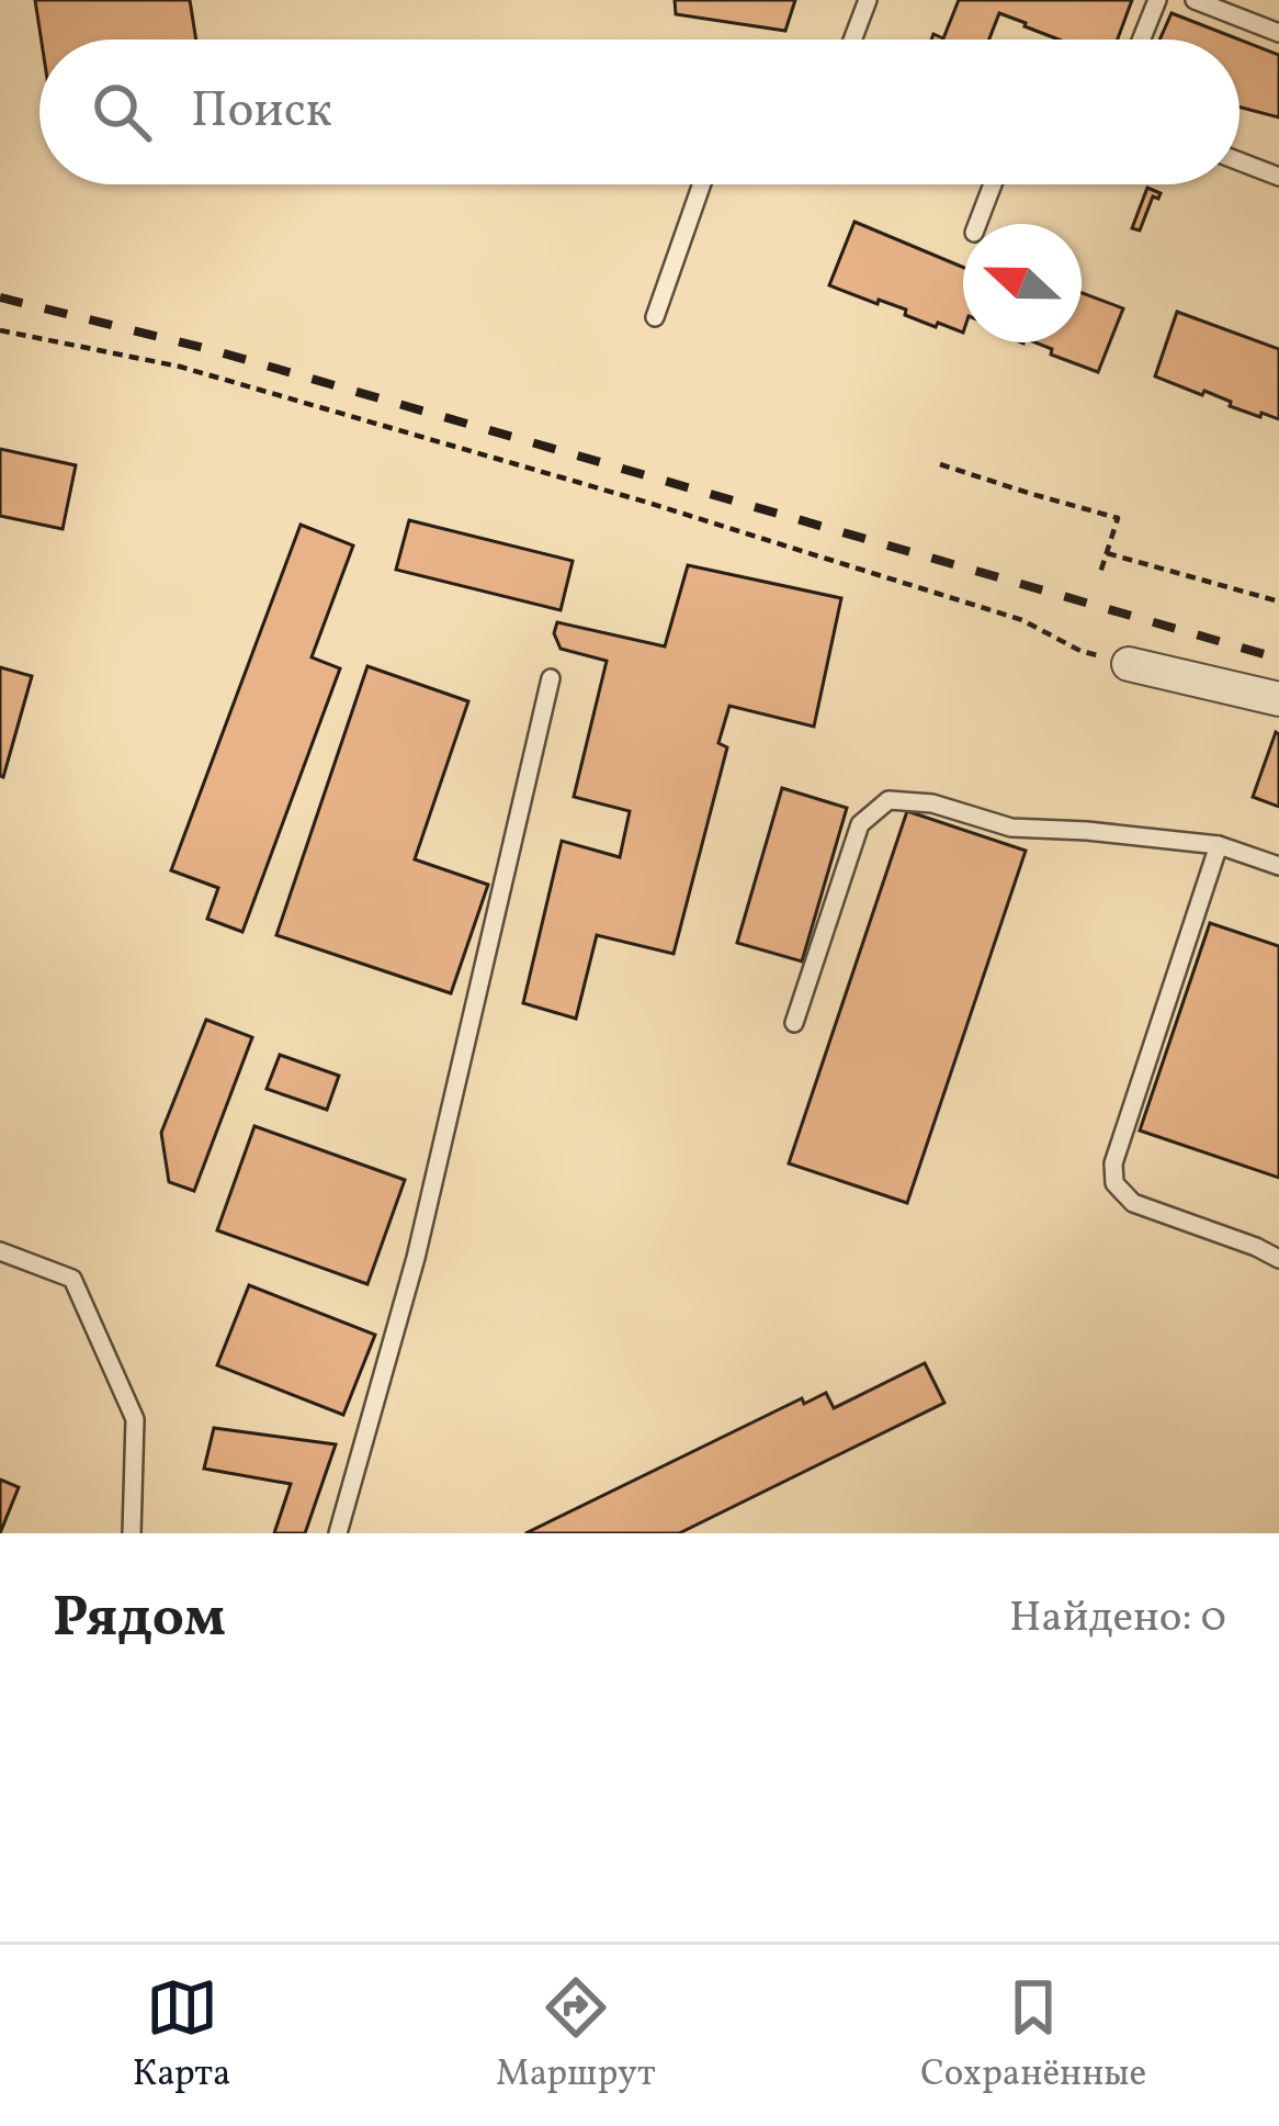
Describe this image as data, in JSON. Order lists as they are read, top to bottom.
{
  "north": "left",
  "page": {
    "search": "Поиск",
    "heading": ["Рядом", "Найдено: 0"],
    "nav": ["Карта", "Маршрут", "Сохранённые"]
  }
}
